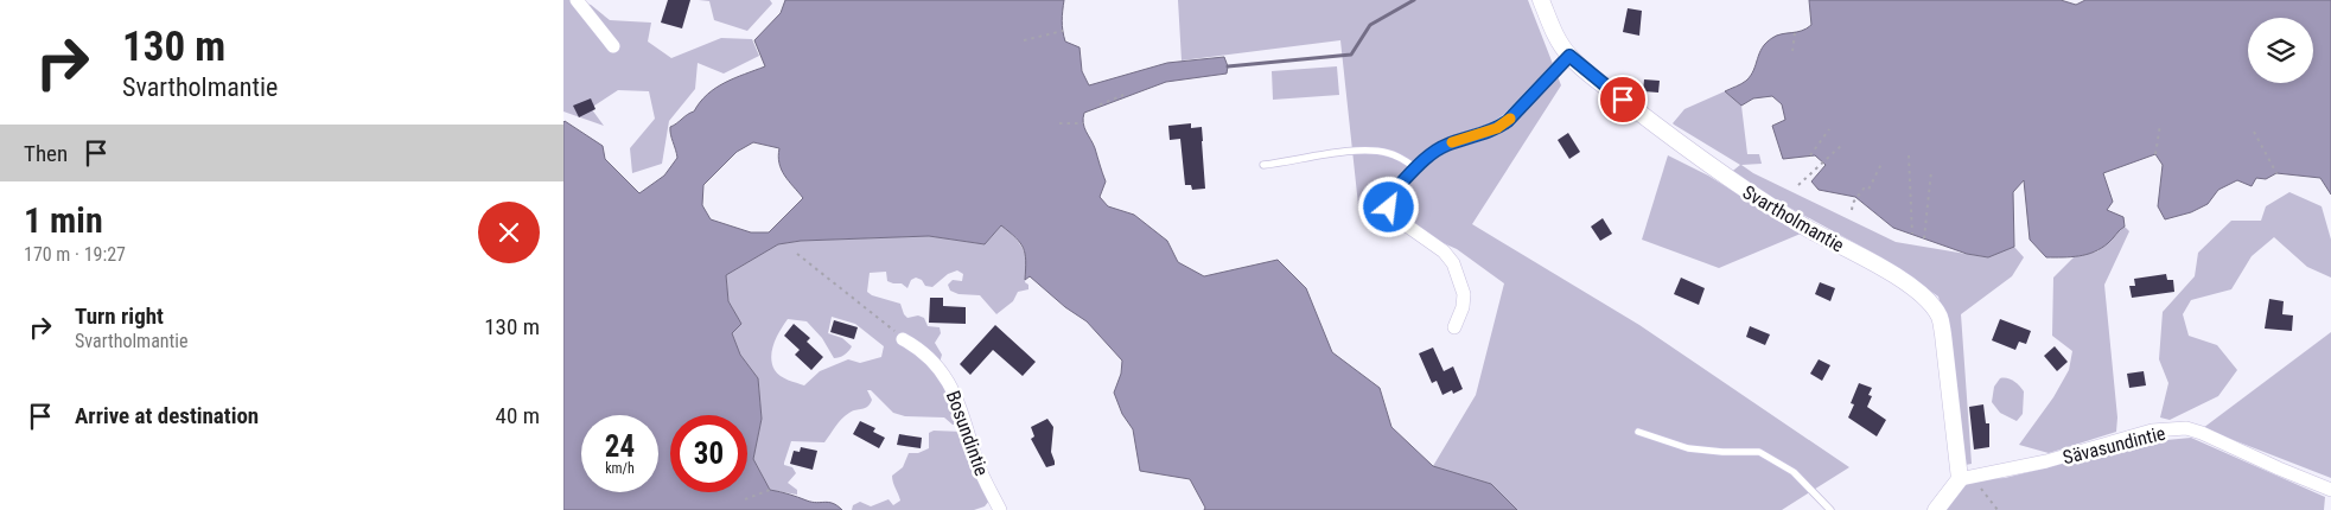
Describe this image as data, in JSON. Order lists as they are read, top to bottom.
{
  "streets": {
    "street": ["Svartholmantie", "Bosundintie", "Sävasundintie"]
  },
  "crossings": [
    ["Svartholmantie", "Sävasundintie"]
  ],
  "page": {
    "turn": ["130 m", "Svartholmantie"],
    "then": "Then",
    "heading": ["1 min", "170 m · 19:27"],
    "list": [
      {
        "name": "Turn right",
        "note": "Svartholmantie",
        "value": "130 m"
      },
      {
        "name": "Arrive at destination",
        "value": "40 m"
      }
    ],
    "speed": "24 km/h",
    "limit": "30"
  }
}
